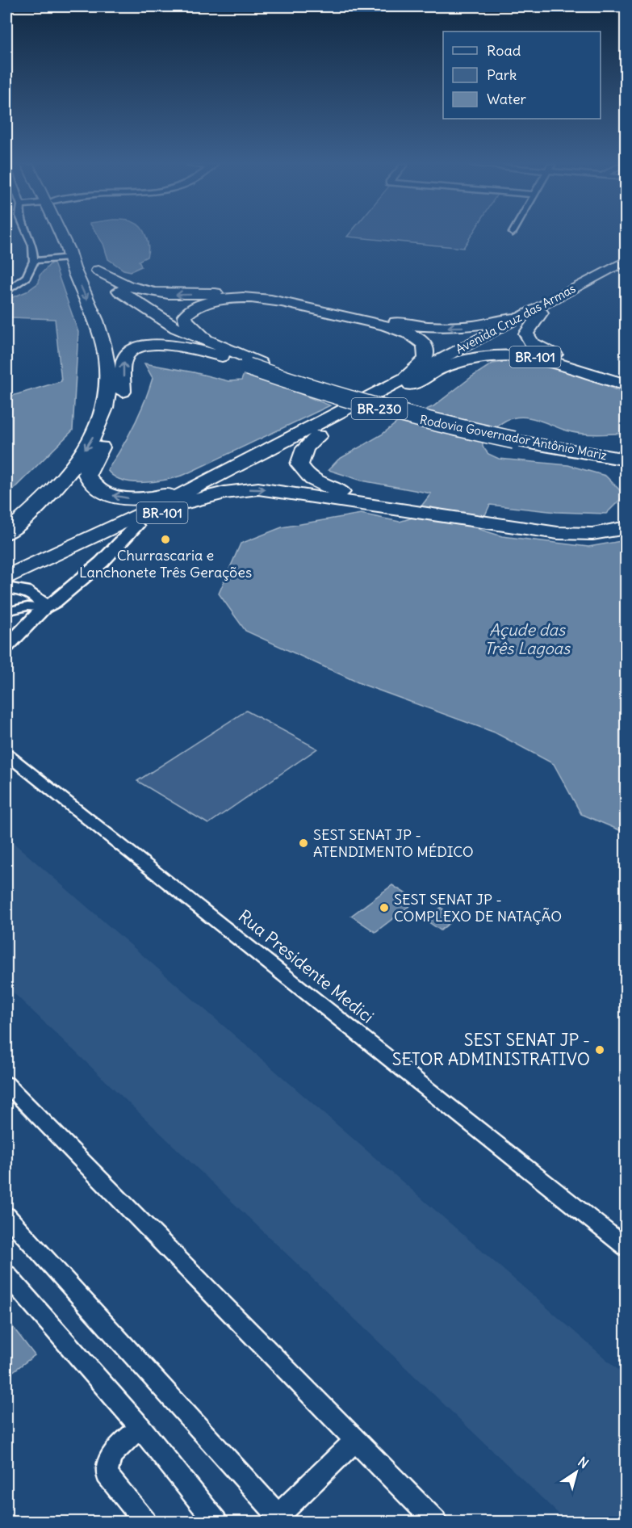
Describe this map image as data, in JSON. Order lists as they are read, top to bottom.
{
  "streets": {
    "highway": ["BR-101", "BR-230", "Rodovia Governador Antônio Mariz"],
    "main road": ["Avenida Cruz das Armas"],
    "street": ["Rua Presidente Medici"]
  },
  "crossings": [
    ["Avenida Cruz das Armas", "BR-101"]
  ],
  "water": ["Açude das Três Lagoas"],
  "places": [
    "Churrascaria e Lanchonete Três Gerações",
    "SEST SENAT JP - ATENDIMENTO MÉDICO",
    "SEST SENAT JP - COMPLEXO DE NATAÇÃO",
    "SEST SENAT JP - SETOR ADMINISTRATIVO"
  ],
  "legend": ["Road", "Park", "Water"],
  "north": "top right"
}
